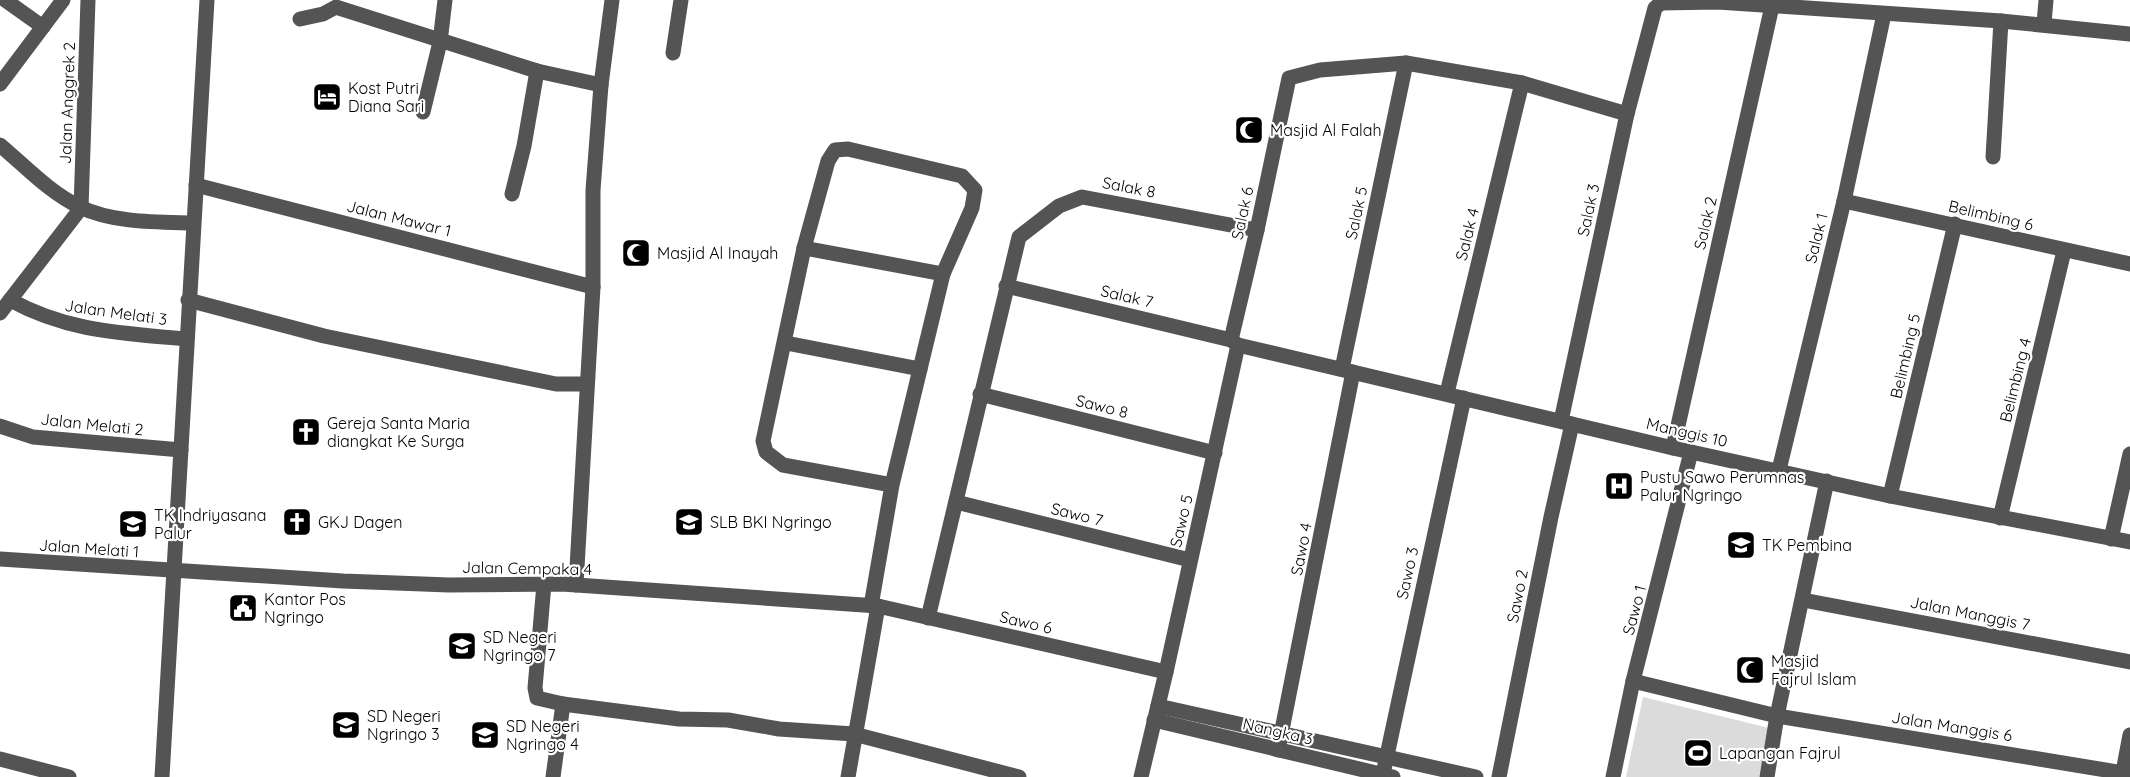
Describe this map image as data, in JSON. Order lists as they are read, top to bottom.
{
  "streets": {
    "street": [
      "Jalan Anggrek 2",
      "Salak 8",
      "Salak 3",
      "Salak 6",
      "Salak 5",
      "Belimbing 6",
      "Jalan Mawar 1",
      "Salak 2",
      "Salak 4",
      "Salak 1",
      "Salak 7",
      "Jalan Melati 3",
      "Belimbing 5",
      "Belimbing 4",
      "Sawo 8",
      "Jalan Melati 2",
      "Manggis 10",
      "Sawo 7",
      "Sawo 5",
      "Jalan Melati 1",
      "Sawo 4",
      "Jalan Cempaka 4",
      "Sawo 3",
      "Sawo 2",
      "Sawo 1",
      "Jalan Manggis 7",
      "Sawo 6",
      "Jalan Manggis 6",
      "Nangka 3"
    ]
  },
  "crossings": [
    ["Salak 8", "Salak 6"],
    ["Salak 8", "Salak 7"],
    ["Salak 8", "Sawo 8"],
    ["Salak 8", "Sawo 7"],
    ["Salak 8", "Sawo 6"],
    ["Salak 3", "Manggis 10"],
    ["Salak 3", "Sawo 2"],
    ["Salak 6", "Salak 5"],
    ["Salak 6", "Salak 7"],
    ["Salak 6", "Manggis 10"],
    ["Salak 6", "Sawo 5"],
    ["Salak 5", "Manggis 10"],
    ["Salak 5", "Sawo 4"],
    ["Belimbing 6", "Salak 1"],
    ["Belimbing 6", "Belimbing 5"],
    ["Belimbing 6", "Belimbing 4"],
    ["Salak 2", "Manggis 10"],
    ["Salak 4", "Manggis 10"],
    ["Salak 1", "Manggis 10"],
    ["Salak 7", "Manggis 10"],
    ["Salak 7", "Sawo 5"],
    ["Belimbing 5", "Manggis 10"],
    ["Belimbing 4", "Manggis 10"],
    ["Sawo 8", "Sawo 5"],
    ["Manggis 10", "Sawo 5"],
    ["Manggis 10", "Sawo 4"],
    ["Manggis 10", "Sawo 3"],
    ["Manggis 10", "Sawo 2"],
    ["Manggis 10", "Sawo 1"],
    ["Sawo 7", "Sawo 5"],
    ["Sawo 5", "Sawo 6"],
    ["Sawo 5", "Nangka 3"],
    ["Jalan Melati 1", "Jalan Cempaka 4"],
    ["Sawo 4", "Nangka 3"],
    ["Jalan Cempaka 4", "Sawo 6"],
    ["Sawo 3", "Nangka 3"],
    ["Sawo 1", "Jalan Manggis 6"]
  ],
  "places": {
    "hotel": ["Kost Putri Diana Sari"],
    "mosque": ["Masjid Al Falah", "Masjid Al Inayah", "Masjid Fajrul Islam"],
    "church": ["Gereja Santa Maria diangkat Ke Surga", "GKJ Dagen"],
    "hospital": ["Pustu Sawo Perumnas Palur Ngringo"],
    "school or university": [
      "SLB BKI Ngringo",
      "TK Indriyasana Palur",
      "TK Pembina",
      "SD Negeri Ngringo 7",
      "SD Negeri Ngringo 3",
      "SD Negeri Ngringo 4"
    ],
    "public building": ["Kantor Pos Ngringo"],
    "sports": ["Lapangan Fajrul"]
  }
}
